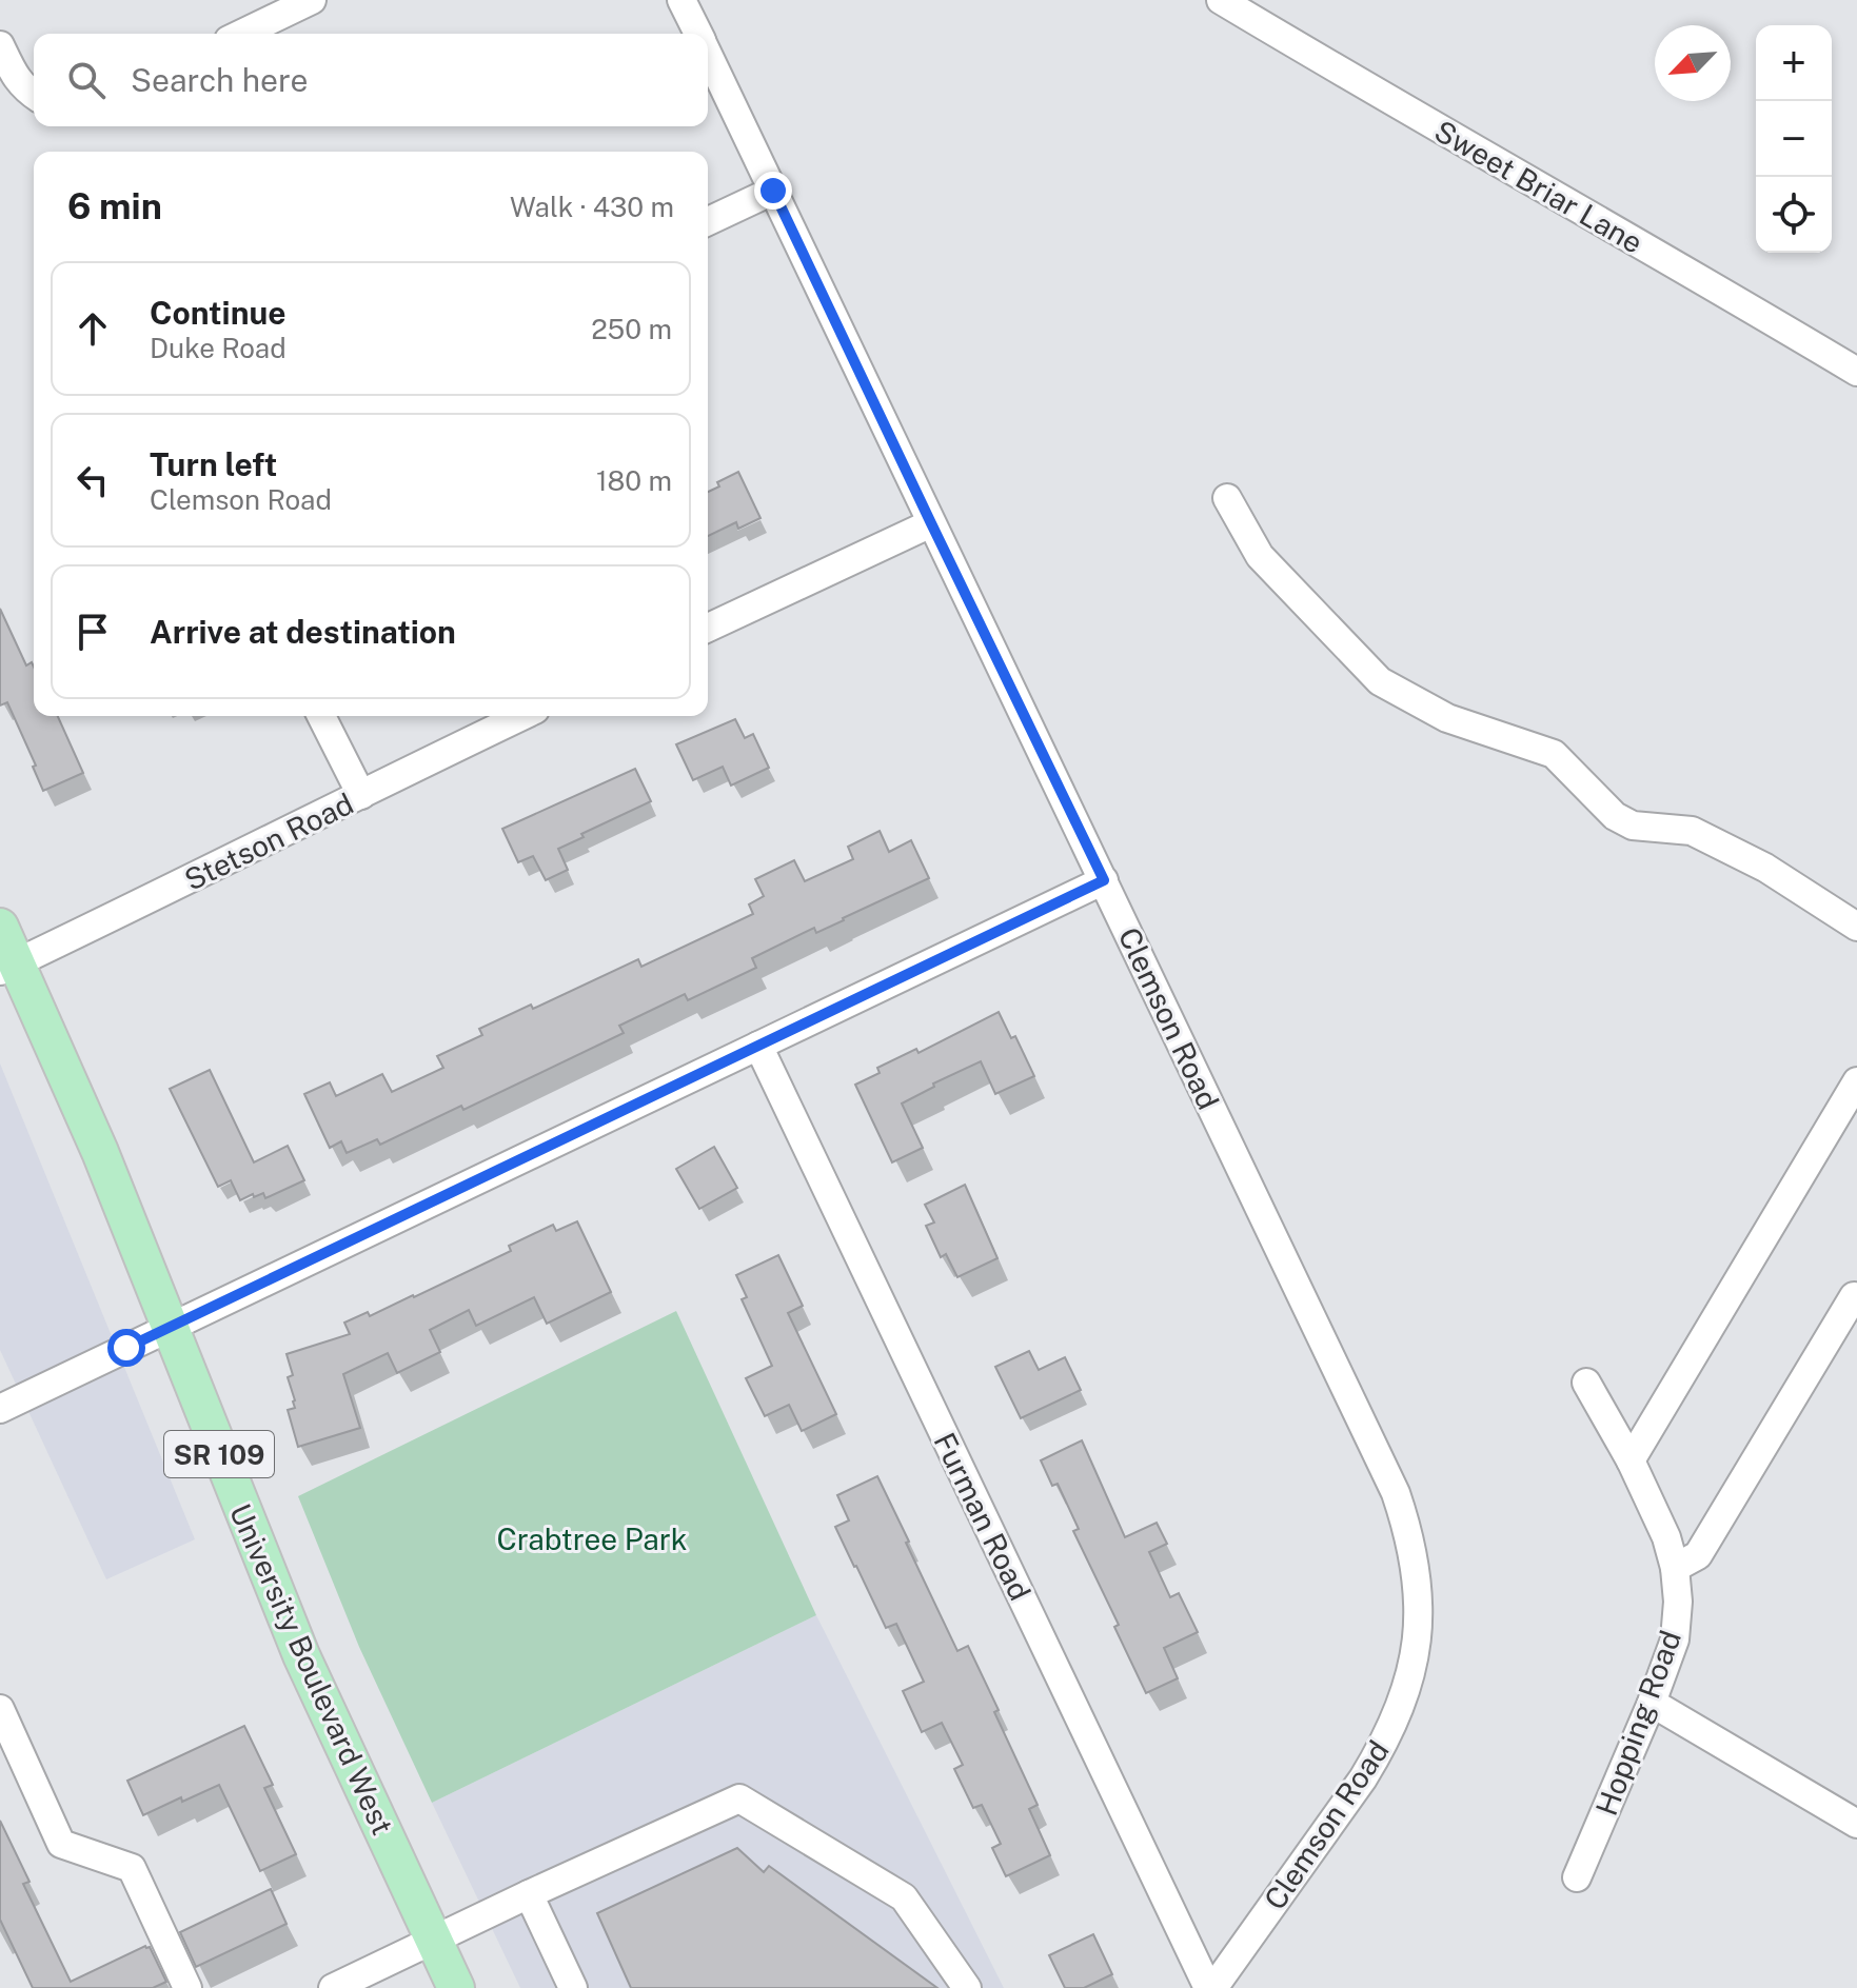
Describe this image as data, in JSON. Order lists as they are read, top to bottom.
{
  "streets": {
    "main road": ["SR 109", "University Boulevard West"],
    "street": [
      "Sweet Briar Lane",
      "Stetson Road",
      "Clemson Road",
      "Furman Road",
      "Hopping Road"
    ]
  },
  "crossings": [
    ["Stetson Road", "University Boulevard West"],
    ["Clemson Road", "Furman Road"]
  ],
  "parks": ["Crabtree Park"],
  "north": "bottom left",
  "page": {
    "map_buttons": ["+", "−"],
    "search": "Search here",
    "heading": ["6 min", "Walk · 430 m"],
    "list": [
      ["Continue", "Duke Road", "250 m"],
      ["Turn left", "Clemson Road", "180 m"],
      "Arrive at destination"
    ]
  }
}
